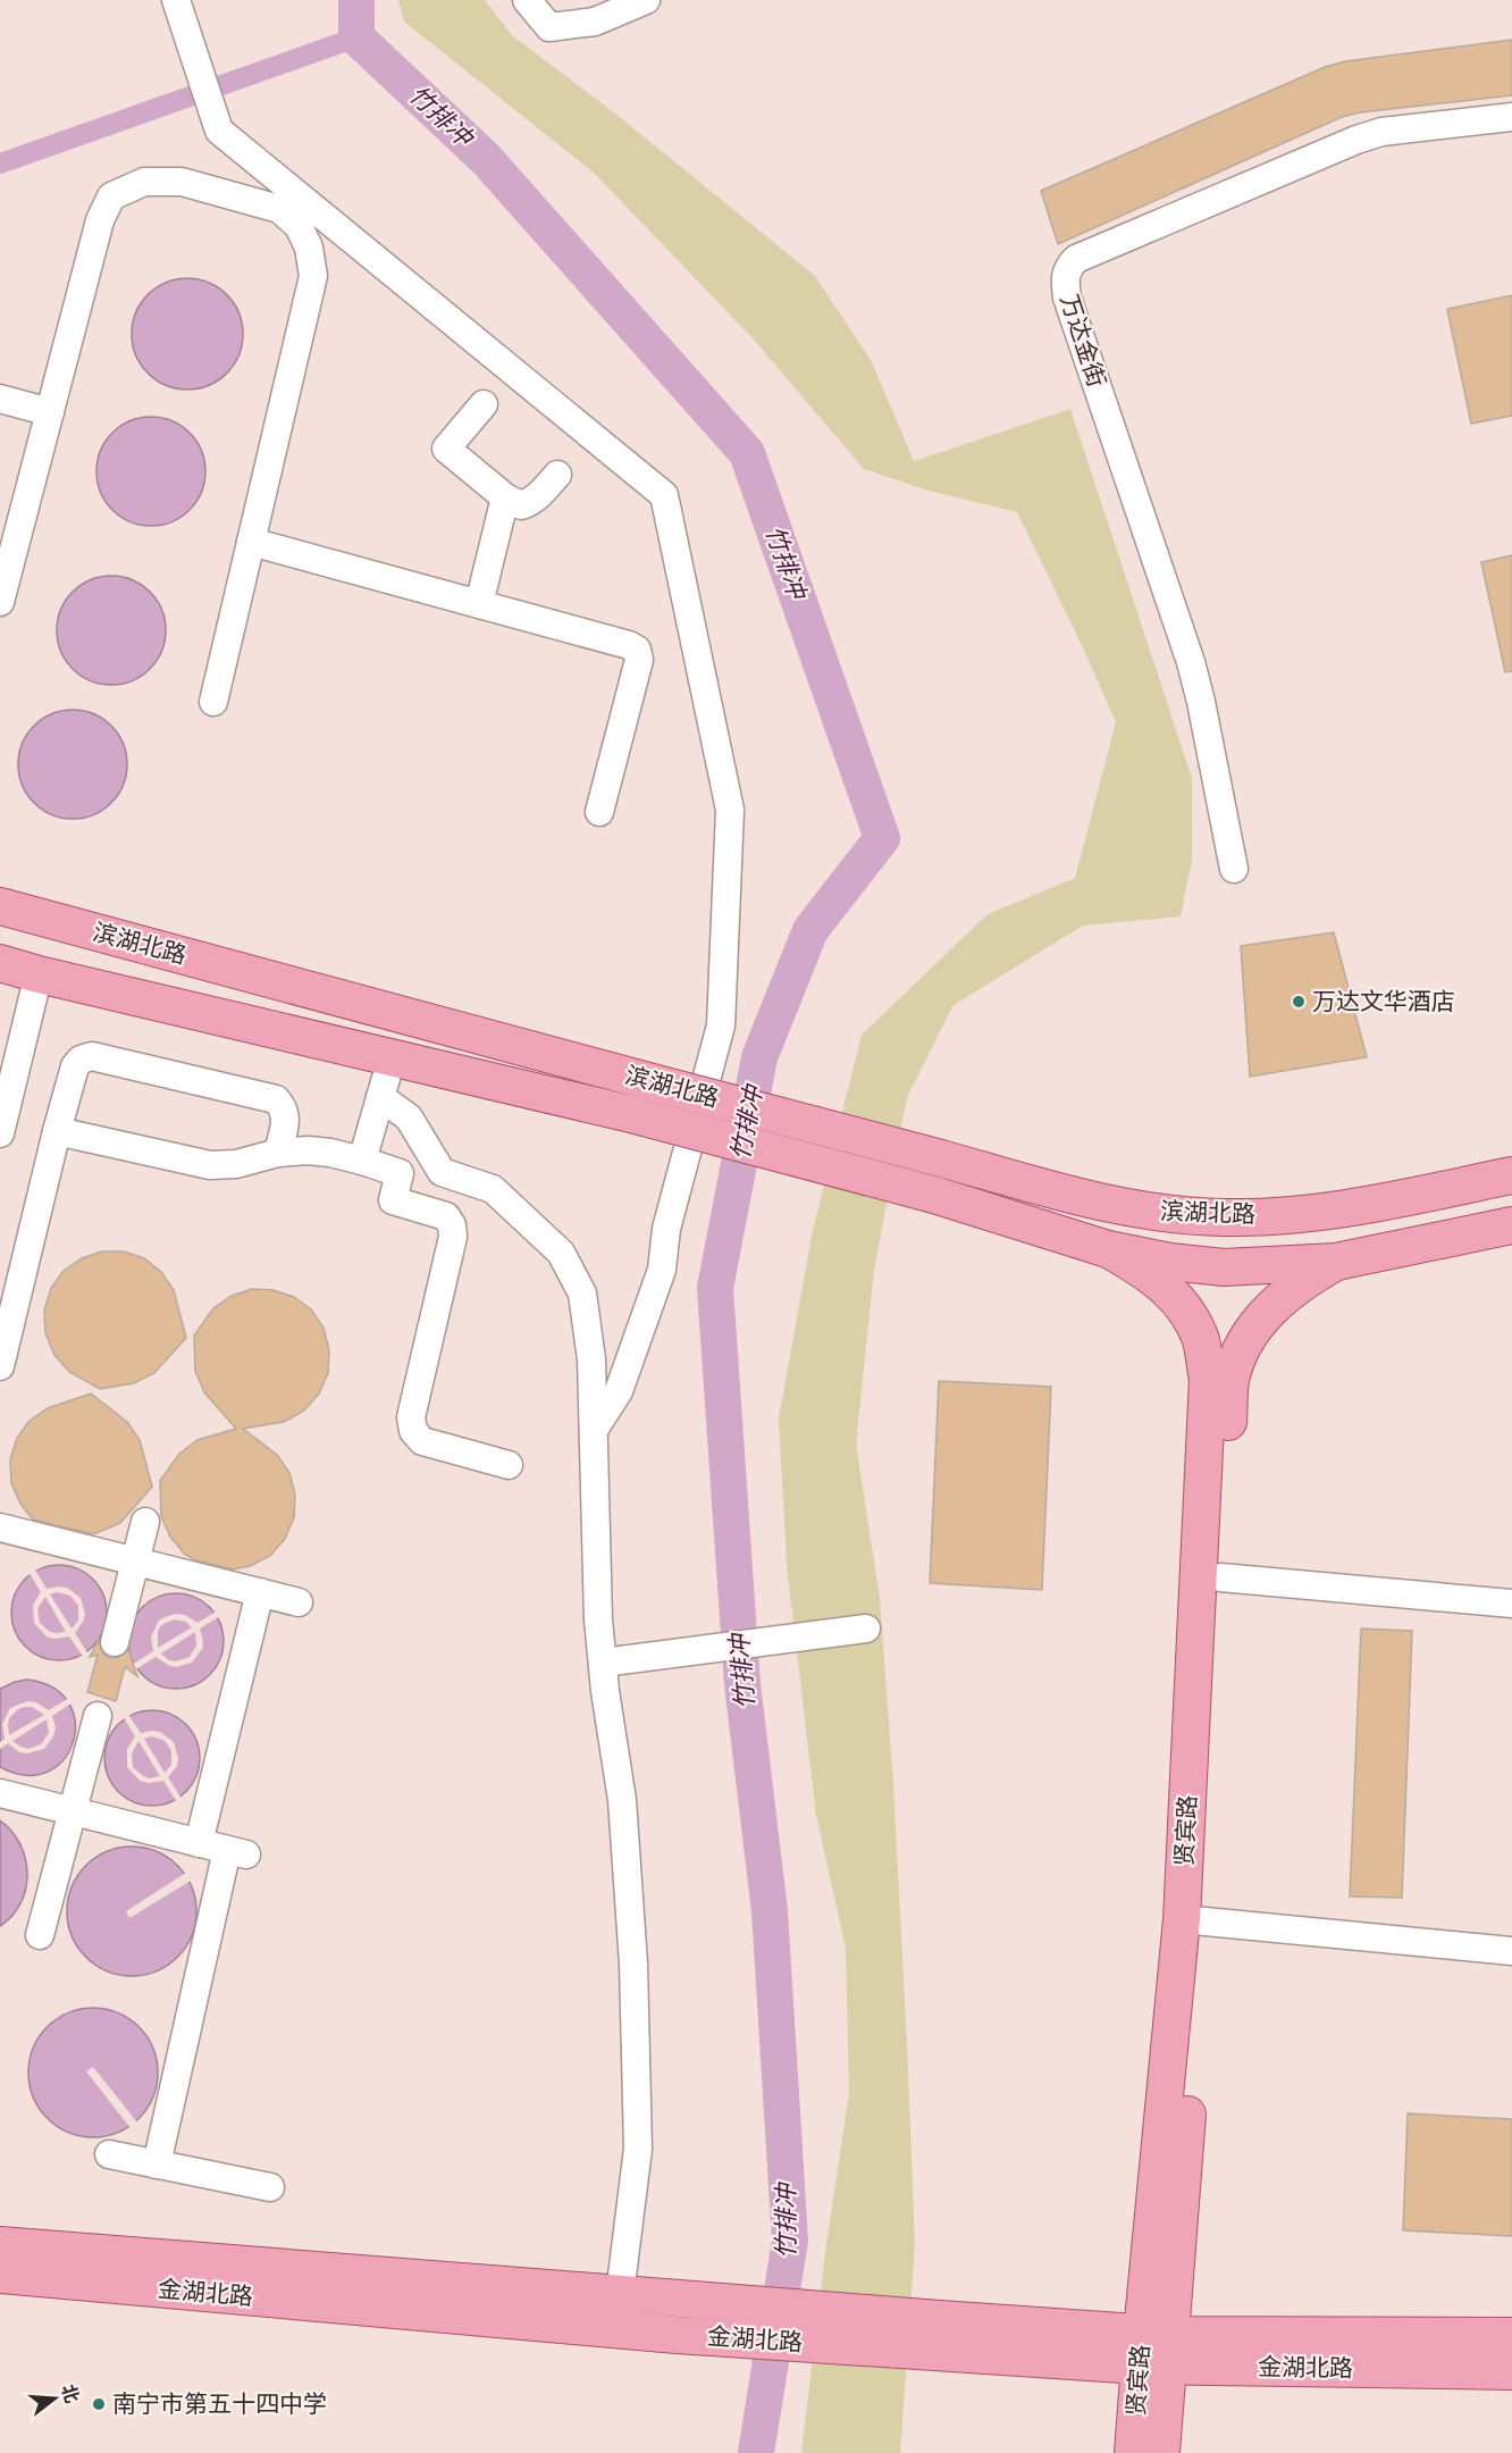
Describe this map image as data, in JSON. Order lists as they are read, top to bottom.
{
  "streets": {
    "main road": ["滨湖北路", "贤宾路", "金湖北路"],
    "street": ["万达金街"]
  },
  "crossings": [
    ["滨湖北路", "贤宾路"],
    ["贤宾路", "金湖北路"]
  ],
  "water": ["竹排冲"],
  "places": ["万达文华酒店", "南宁市第五十四中学"],
  "north": "right"
}
